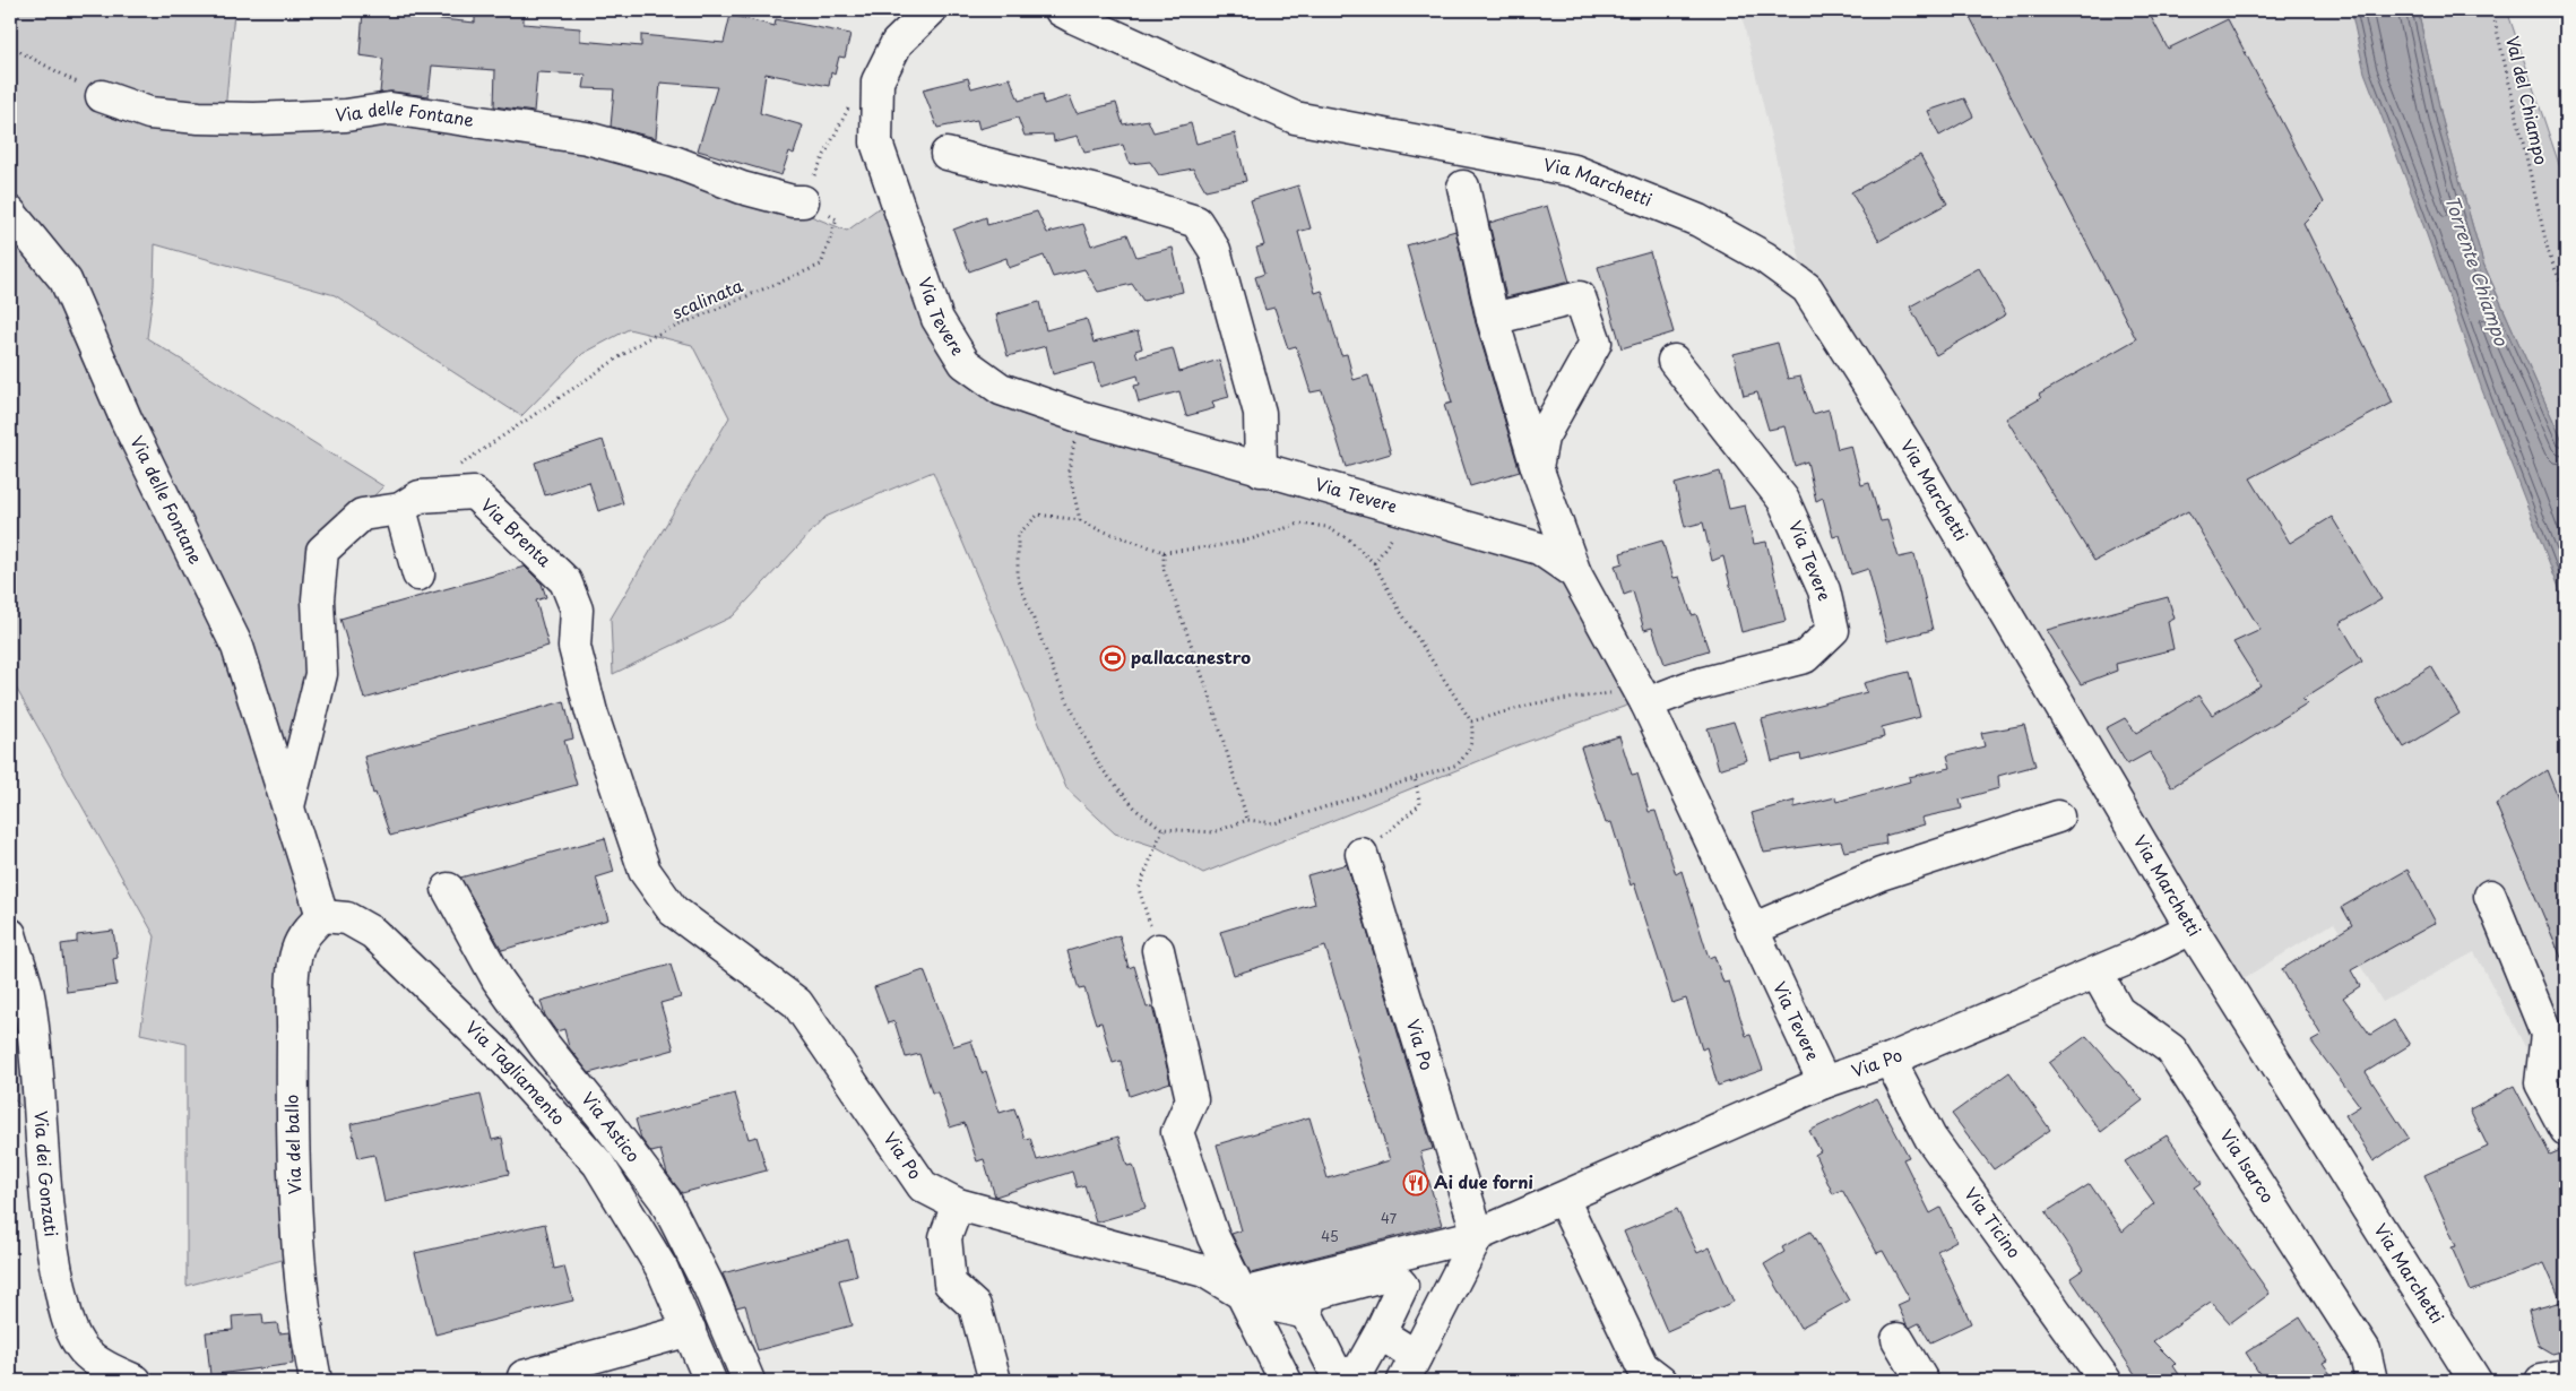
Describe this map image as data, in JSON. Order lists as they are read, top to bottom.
{
  "streets": {
    "street": [
      "Via delle Fontane",
      "Via Marchetti",
      "Via Tevere",
      "Via Brenta",
      "Via Po",
      "Via Tagliamento",
      "Via Astico",
      "Via del ballo",
      "Via Isarco",
      "Via dei Gonzati",
      "Via Ticino"
    ],
    "path": ["Val del Chiampo", "scalinata"]
  },
  "crossings": [
    ["Via delle Fontane", "scalinata"],
    ["Via delle Fontane", "Via Brenta"],
    ["Via Marchetti", "Via Po"],
    ["Via Tevere", "Via Po"],
    ["Via Brenta", "Via Po"],
    ["Via Po", "Via Isarco"],
    ["Via Po", "Via Ticino"],
    ["Via Tagliamento", "Via del ballo"]
  ],
  "water": ["Torrente Chiampo"],
  "places": {
    "sports": ["pallacanestro"],
    "restaurant": ["Ai due forni"]
  },
  "house_numbers": ["47", "45"]
}
